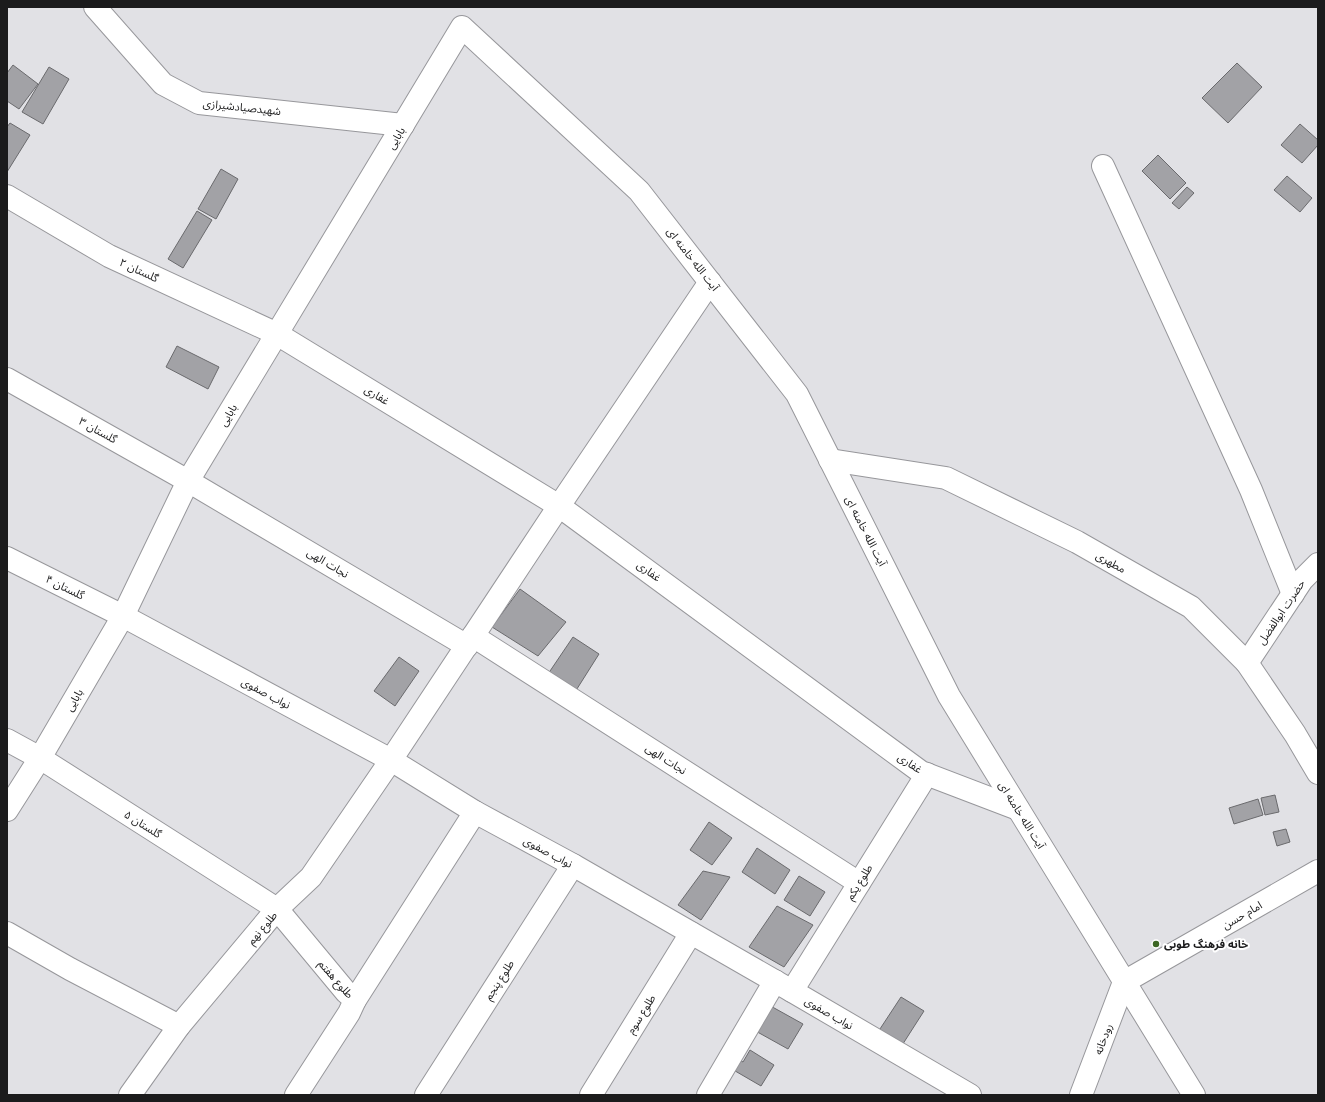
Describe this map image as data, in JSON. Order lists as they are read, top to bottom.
{
  "streets": {
    "street": [
      "شهیدصیادشیرازی",
      "بابایی",
      "آیت الله خامنه ای",
      "گلستان ۲",
      "غفاری",
      "گلستان ۳",
      "مطهری",
      "نجات الهی",
      "گلستان ۴",
      "حضرت ابوالفضل",
      "نواب صفوی",
      "گلستان ۵",
      "طلوع یکم",
      "امام حسن",
      "طلوع نهم",
      "طلوع هفتم",
      "طلوع پنجم",
      "طلوع سوم",
      "رودخانه"
    ]
  },
  "crossings": [
    ["شهیدصیادشیرازی", "بابایی"],
    ["بابایی", "آیت الله خامنه ای"],
    ["بابایی", "گلستان ۲"],
    ["بابایی", "غفاری"],
    ["بابایی", "گلستان ۳"],
    ["بابایی", "نجات الهی"],
    ["بابایی", "گلستان ۴"],
    ["بابایی", "نواب صفوی"],
    ["بابایی", "گلستان ۵"],
    ["آیت الله خامنه ای", "غفاری"],
    ["آیت الله خامنه ای", "مطهری"],
    ["آیت الله خامنه ای", "امام حسن"],
    ["آیت الله خامنه ای", "طلوع نهم"],
    ["آیت الله خامنه ای", "رودخانه"],
    ["گلستان ۲", "غفاری"],
    ["غفاری", "طلوع یکم"],
    ["غفاری", "طلوع نهم"],
    ["گلستان ۳", "نجات الهی"],
    ["مطهری", "حضرت ابوالفضل"],
    ["نجات الهی", "طلوع یکم"],
    ["نجات الهی", "طلوع نهم"],
    ["گلستان ۴", "نواب صفوی"],
    ["نواب صفوی", "طلوع یکم"],
    ["نواب صفوی", "طلوع نهم"],
    ["نواب صفوی", "طلوع پنجم"],
    ["نواب صفوی", "طلوع سوم"],
    ["گلستان ۵", "طلوع نهم"],
    ["گلستان ۵", "طلوع هفتم"],
    ["امام حسن", "رودخانه"],
    ["طلوع نهم", "طلوع هفتم"]
  ],
  "places": ["خانه فرهنگ طوبی"]
}
